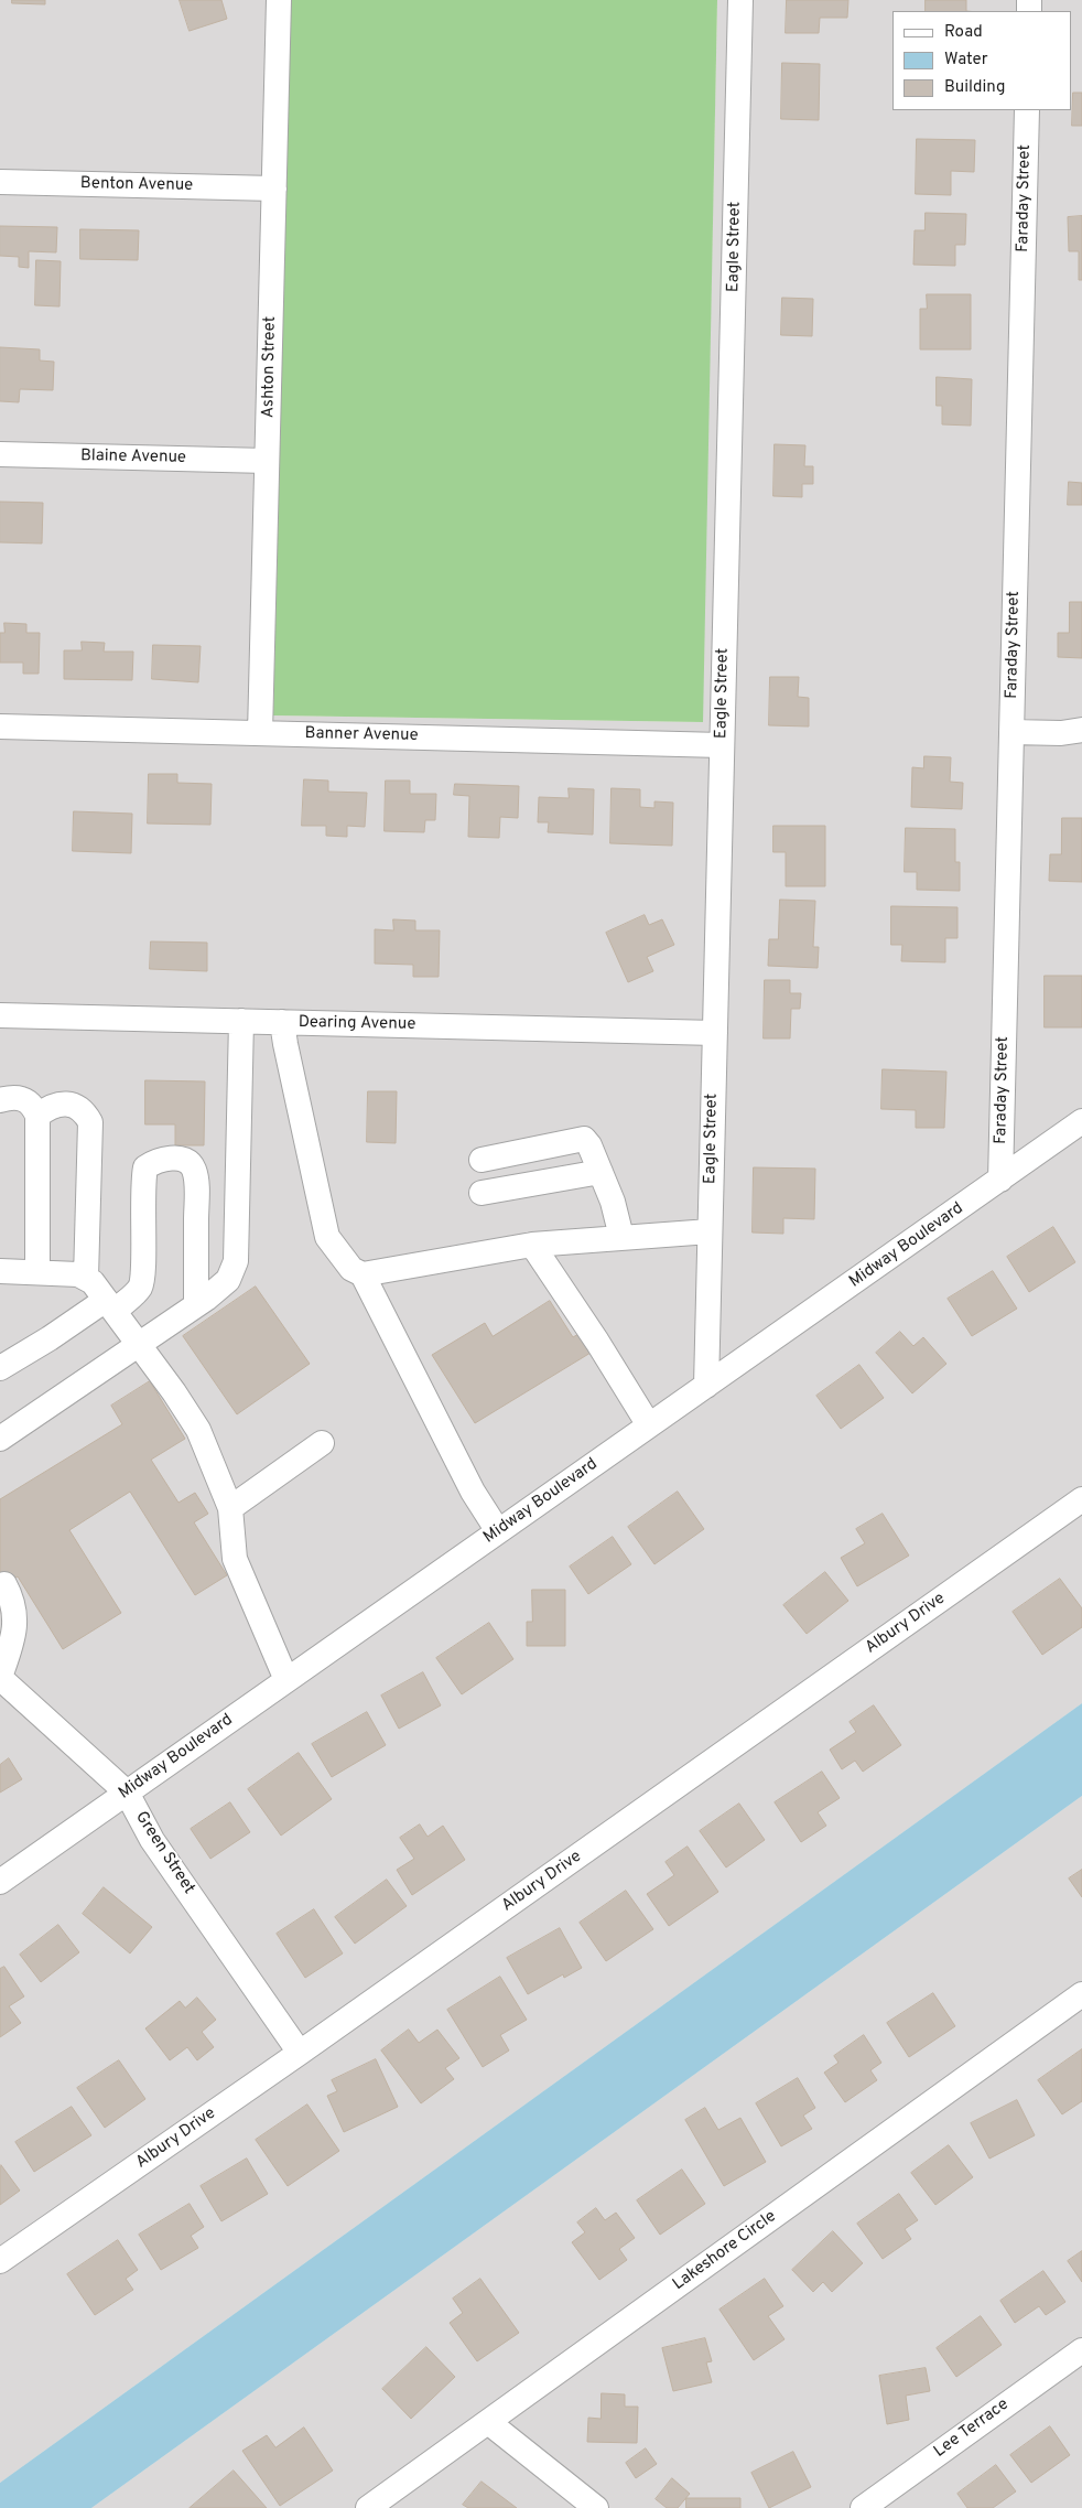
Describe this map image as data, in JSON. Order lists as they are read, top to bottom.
{
  "streets": {
    "street": [
      "Benton Avenue",
      "Faraday Street",
      "Eagle Street",
      "Ashton Street",
      "Blaine Avenue",
      "Banner Avenue",
      "Dearing Avenue",
      "Midway Boulevard",
      "Albury Drive",
      "Green Street",
      "Lakeshore Circle",
      "Lee Terrace"
    ]
  },
  "crossings": [
    ["Benton Avenue", "Ashton Street"],
    ["Faraday Street", "Midway Boulevard"],
    ["Eagle Street", "Banner Avenue"],
    ["Eagle Street", "Dearing Avenue"],
    ["Eagle Street", "Midway Boulevard"],
    ["Ashton Street", "Blaine Avenue"],
    ["Ashton Street", "Banner Avenue"],
    ["Midway Boulevard", "Green Street"],
    ["Albury Drive", "Green Street"]
  ],
  "legend": ["Road", "Water", "Building"]
}
